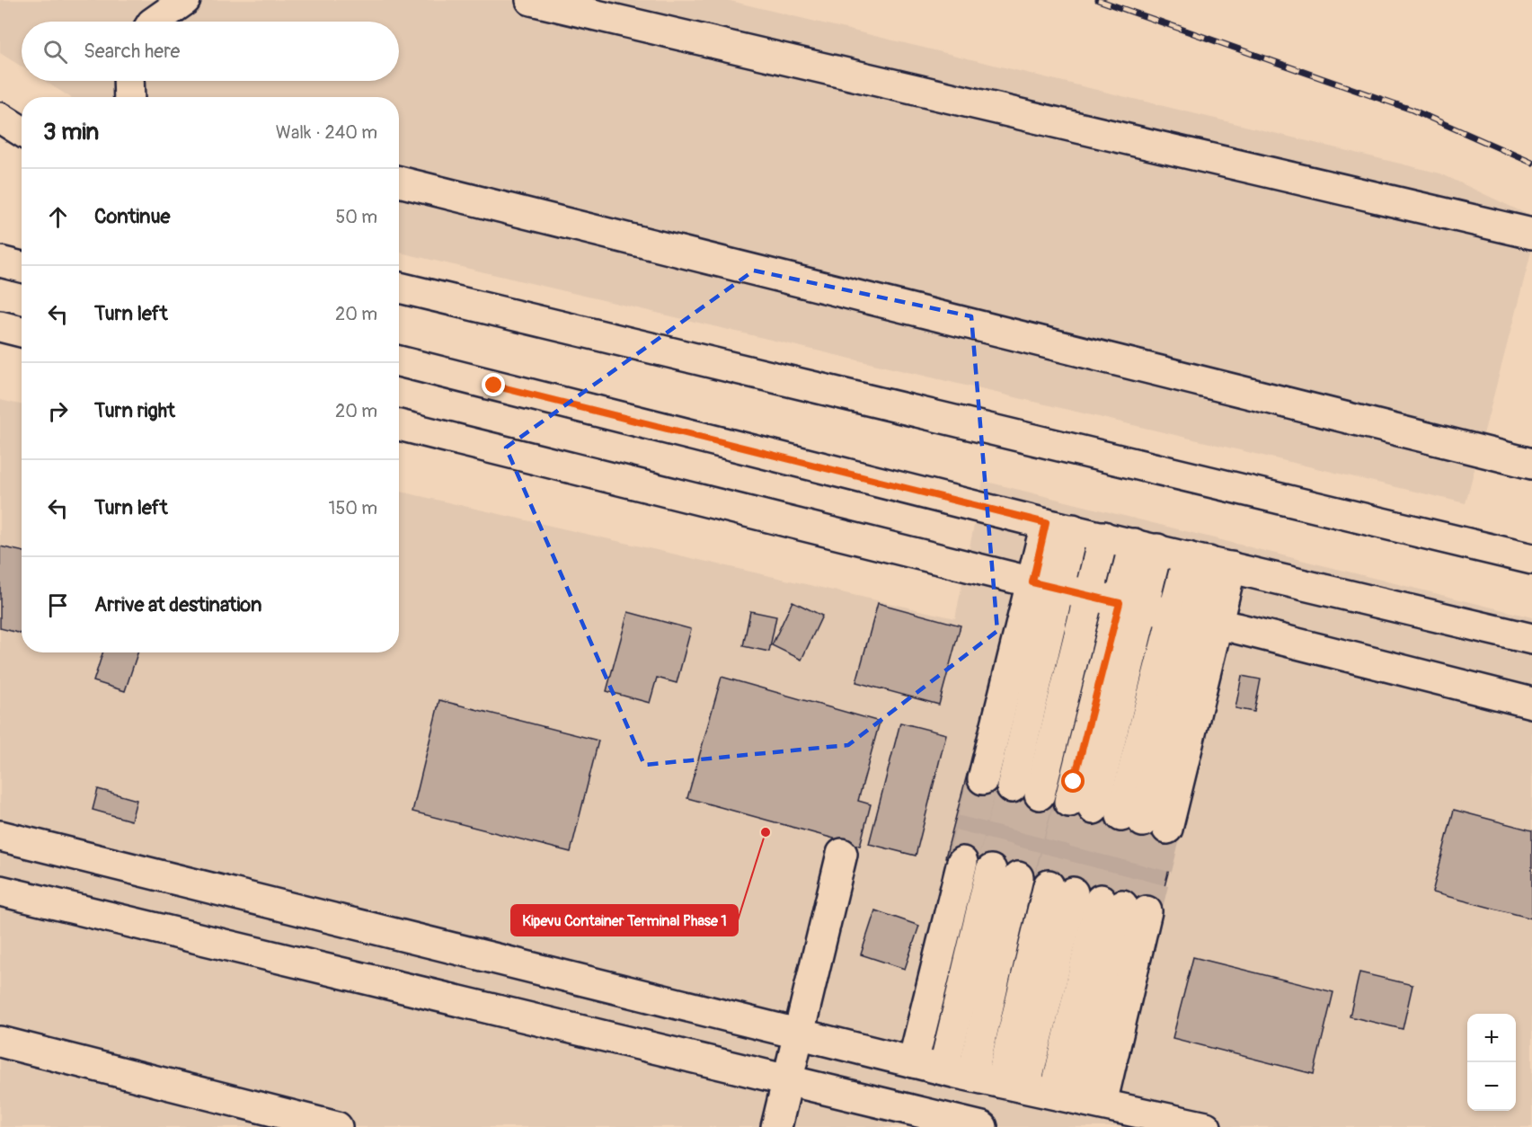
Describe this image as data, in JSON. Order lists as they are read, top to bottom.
{
  "places": ["Kipevu Container Terminal Phase 1"],
  "page": {
    "search": "Search here",
    "heading": ["3 min", "Walk · 240 m"],
    "list": [
      ["Continue", "50 m"],
      ["Turn left", "20 m"],
      ["Turn right", "20 m"],
      ["Turn left", "150 m"],
      "Arrive at destination"
    ],
    "map_buttons": ["+", "−"]
  }
}
